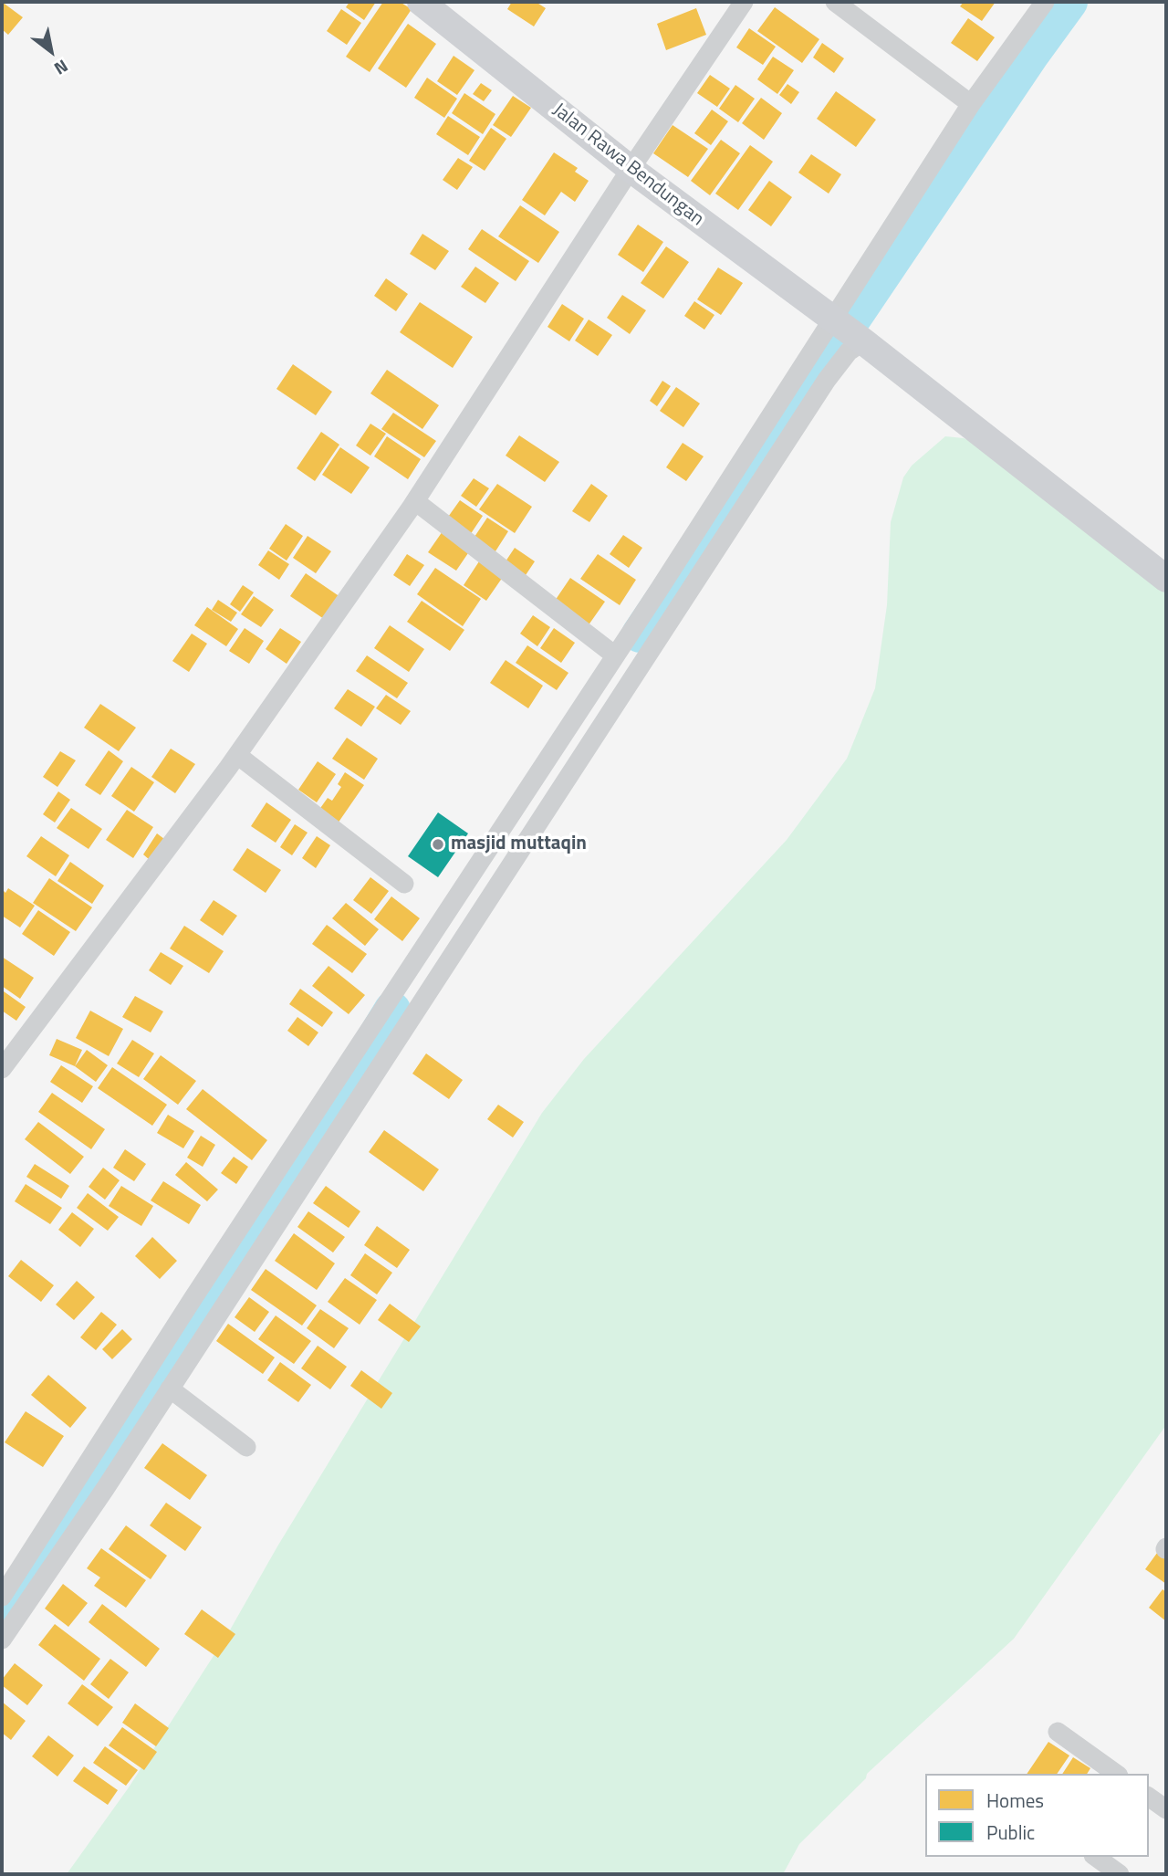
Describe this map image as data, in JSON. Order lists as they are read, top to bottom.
{
  "streets": {
    "street": ["Jalan Rawa Bendungan"]
  },
  "places": ["masjid muttaqin"],
  "legend": ["Homes", "Public"],
  "north": "bottom right"
}
